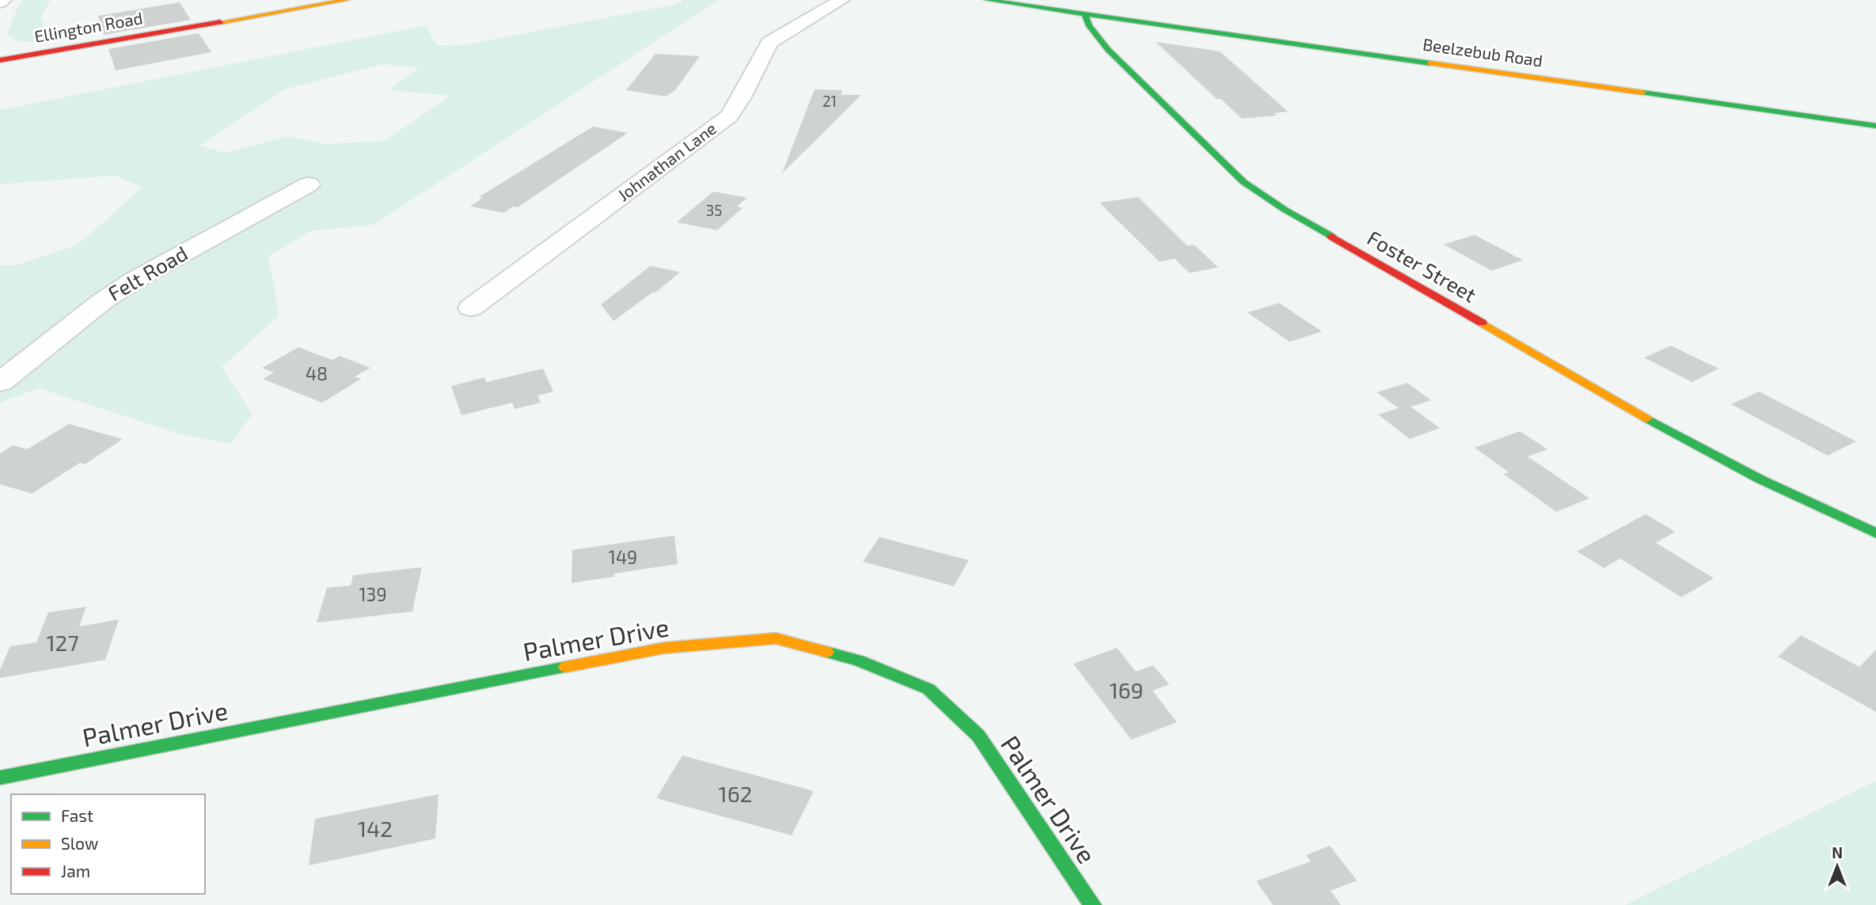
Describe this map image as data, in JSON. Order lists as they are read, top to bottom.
{
  "streets": {
    "street": [
      "Ellington Road",
      "Beelzebub Road",
      "Johnathan Lane",
      "Foster Street",
      "Felt Road",
      "Palmer Drive"
    ]
  },
  "crossings": [
    ["Beelzebub Road", "Foster Street"]
  ],
  "house_numbers": [
    "21",
    "35",
    "48",
    "149",
    "139",
    "127",
    "169",
    "162",
    "142"
  ],
  "legend": ["Fast", "Slow", "Jam"],
  "north": "top"
}
